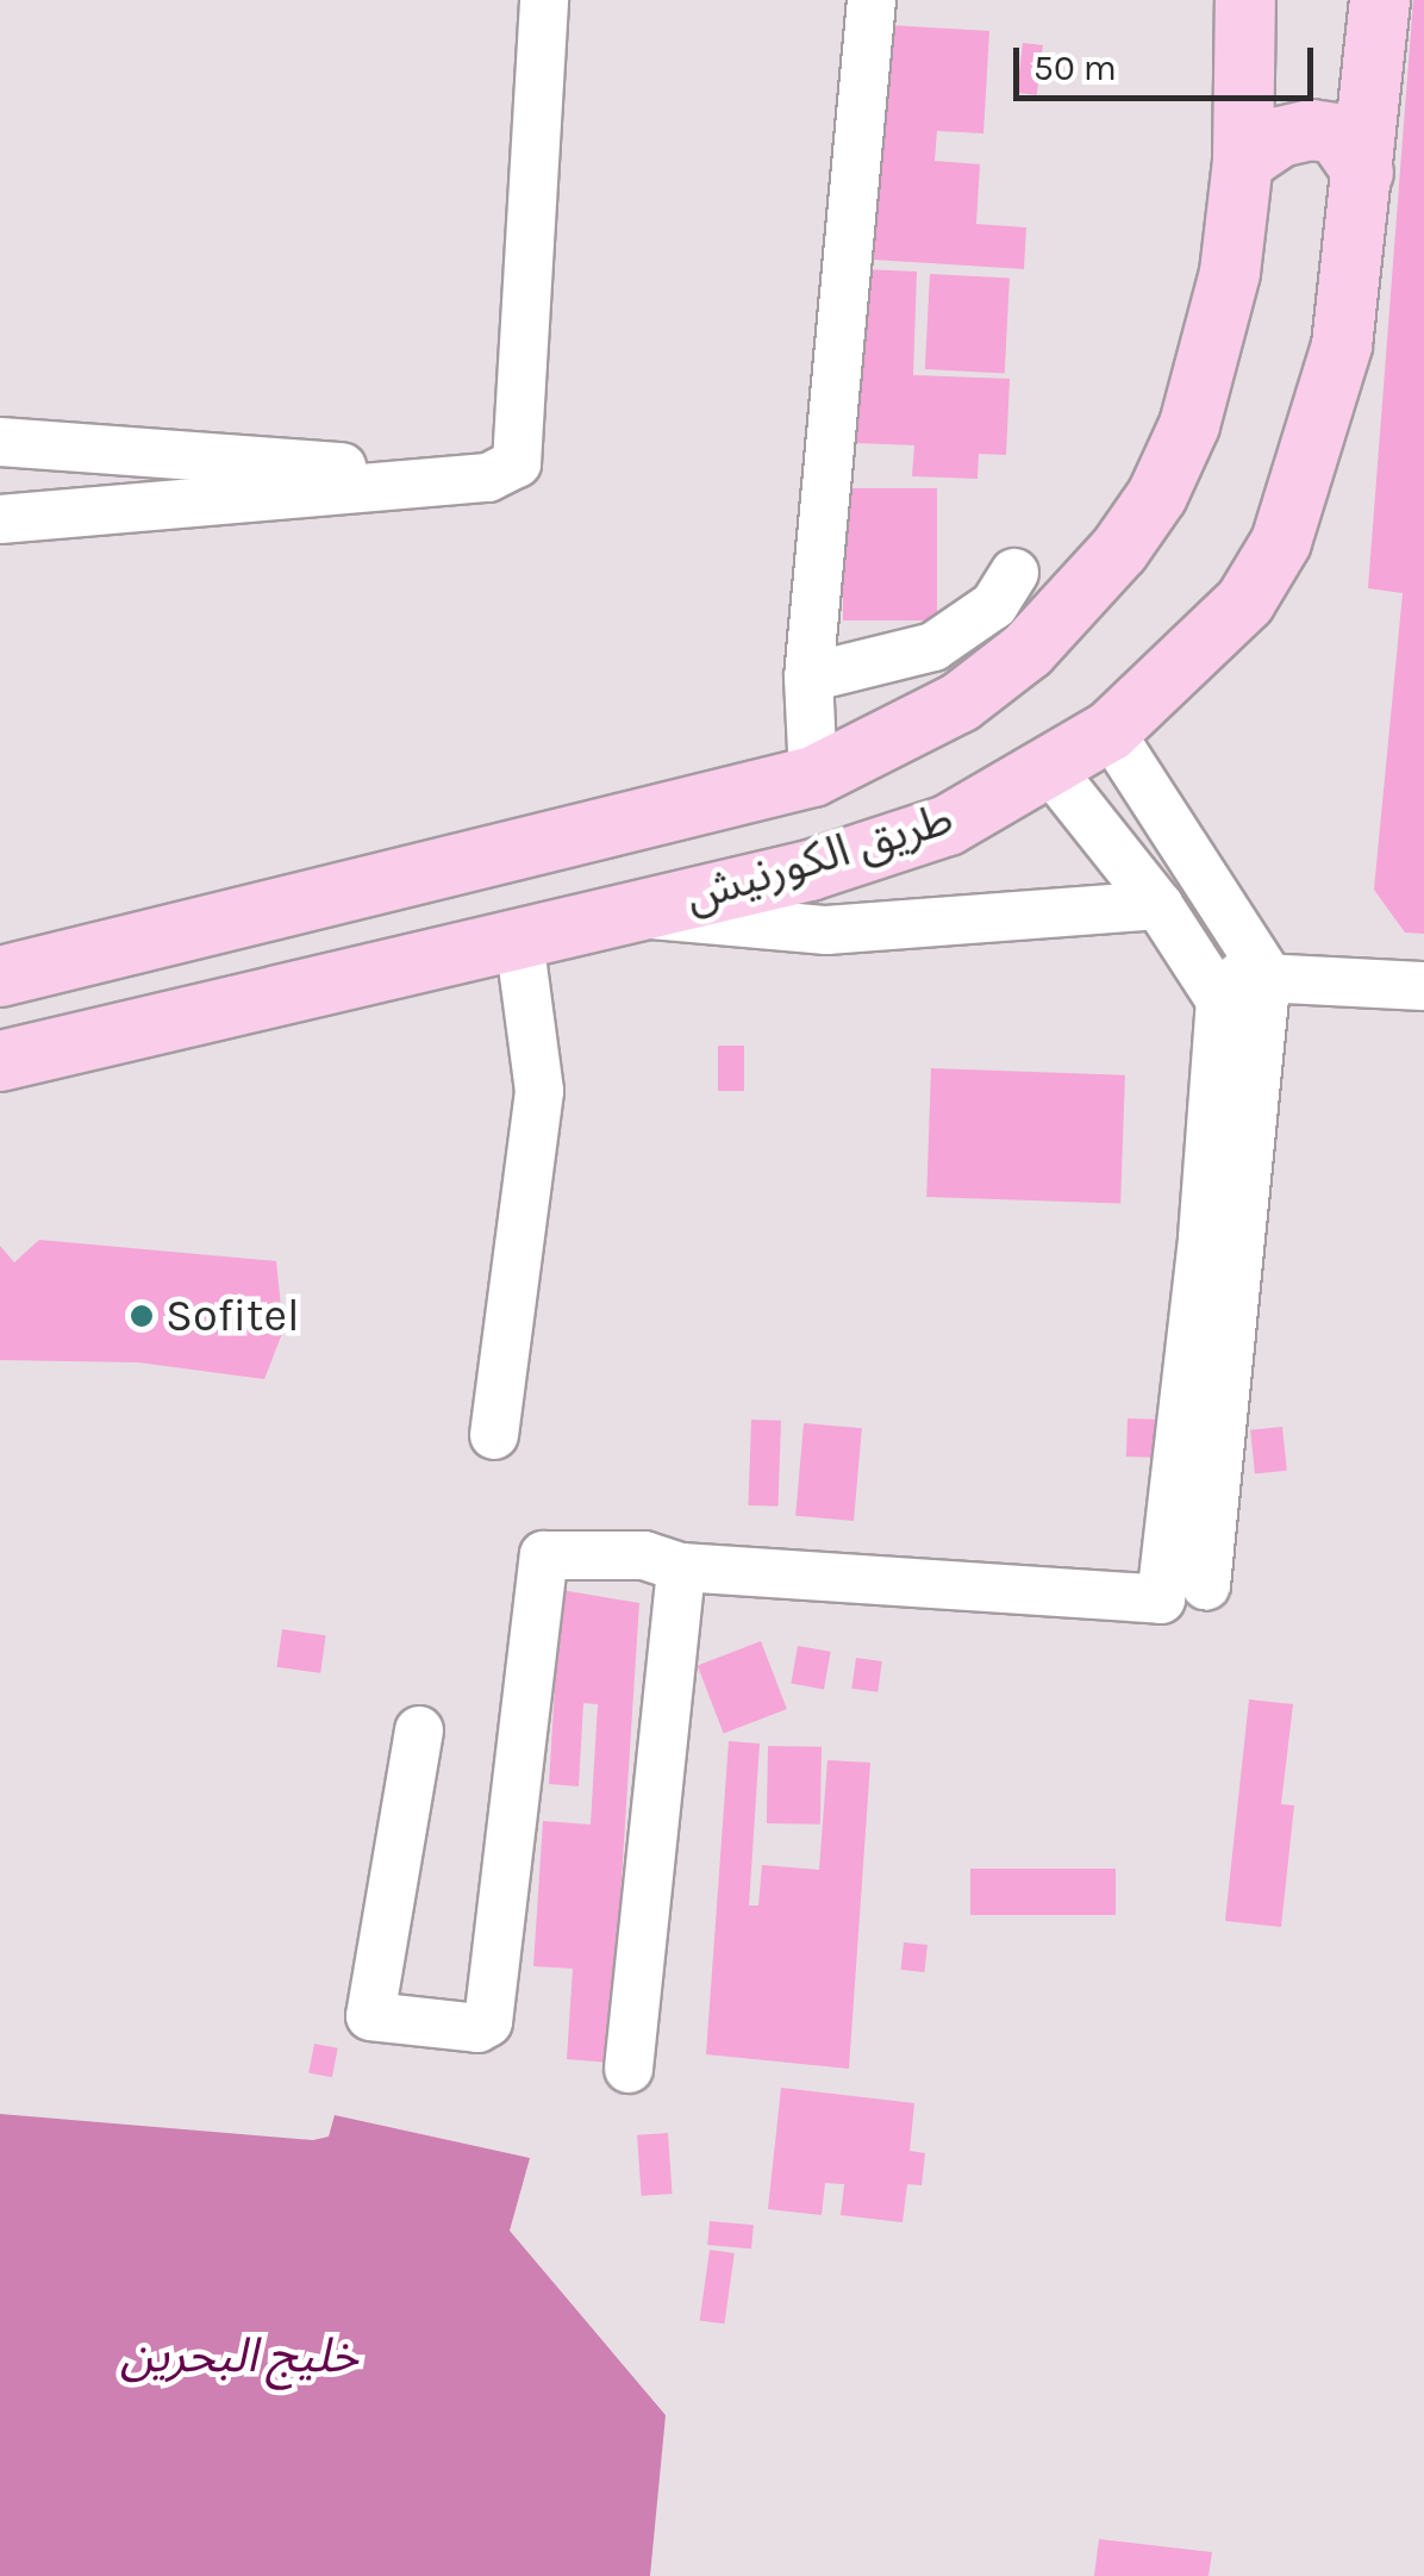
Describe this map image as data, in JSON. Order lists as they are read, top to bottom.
{
  "streets": {
    "main road": ["طريق الكورنيش"]
  },
  "water": ["خليج البحرين"],
  "places": ["Sofitel"],
  "scale_bar": "50 m"
}
